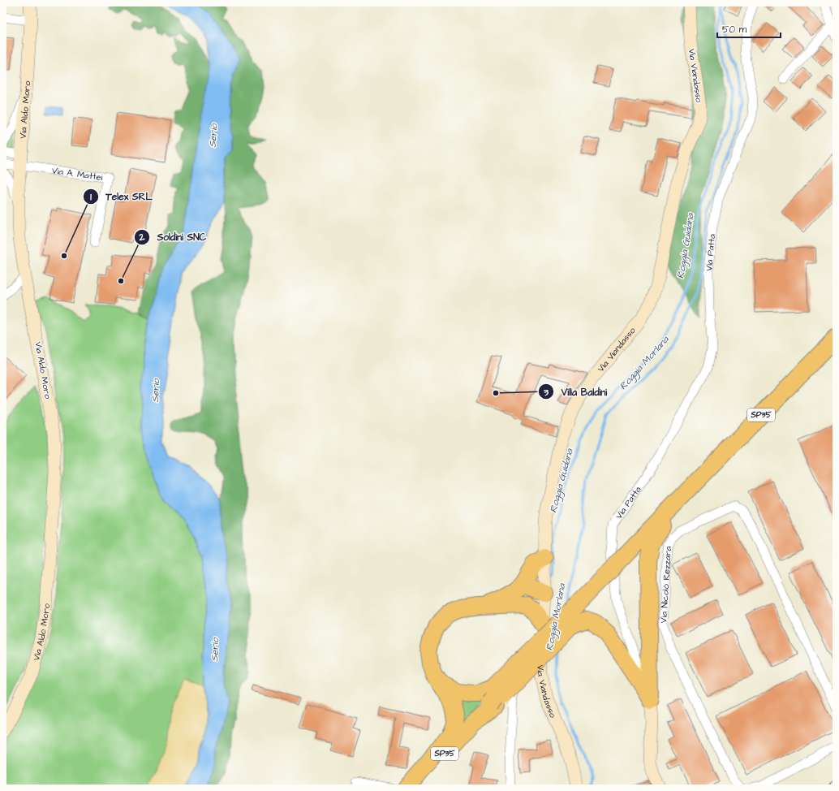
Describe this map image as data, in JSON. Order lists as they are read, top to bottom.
{
  "streets": {
    "highway": ["SP35"],
    "street": [
      "Via Viandasso",
      "Via Aldo Moro",
      "Via A. Mattei",
      "Via Patta",
      "Via Nicolò Rezzara"
    ]
  },
  "crossings": [
    ["Via Aldo Moro", "Via A. Mattei"]
  ],
  "water": ["Serio", "Roggia Guidana", "Roggia Morlana"],
  "places": ["Telex SRL", "Soldini SNC", "Villa Baldini"],
  "scale_bar": "50 m"
}
